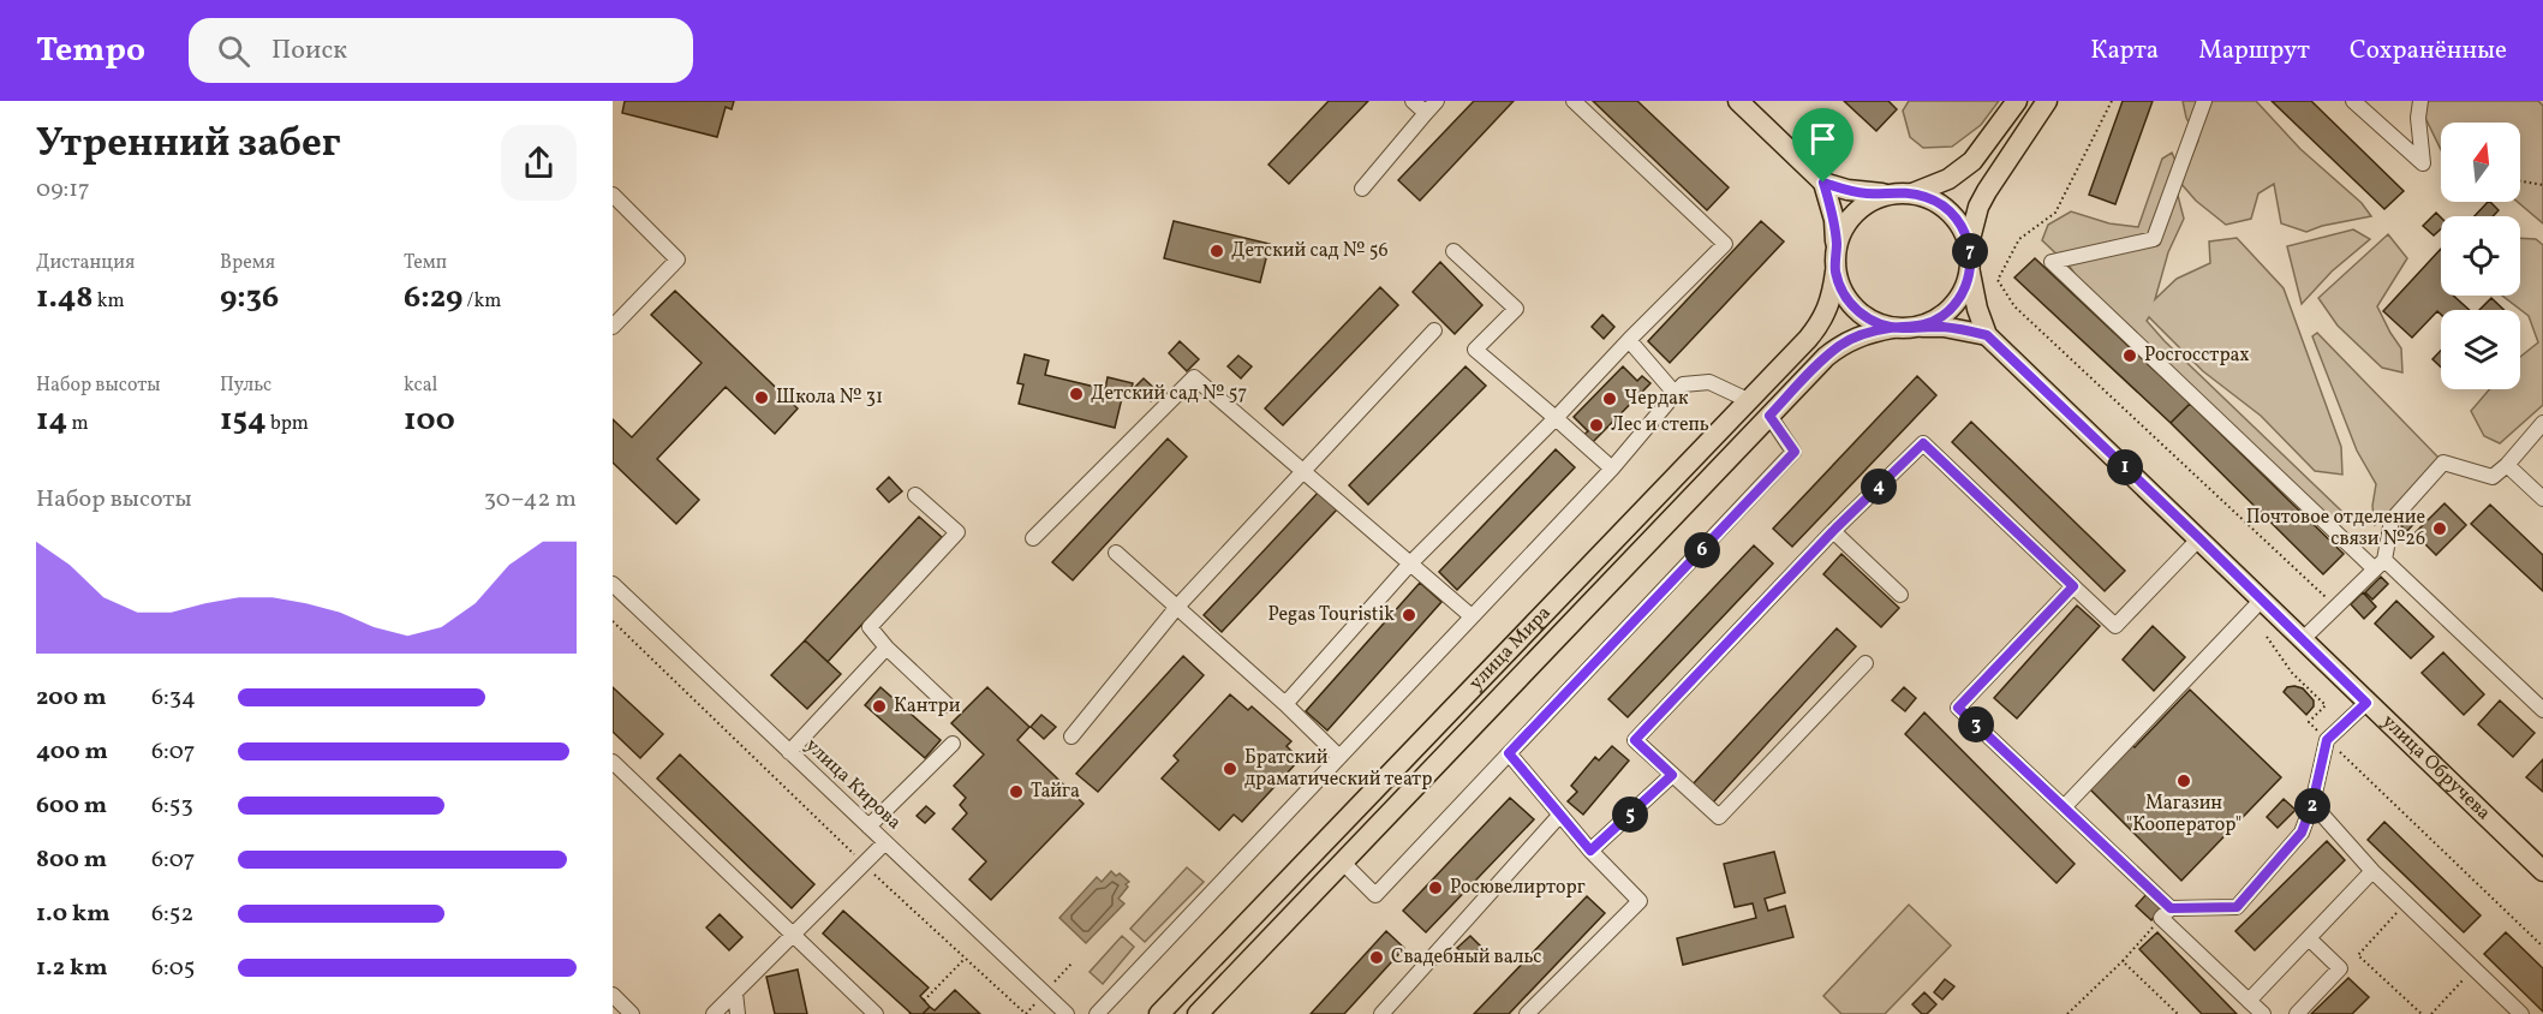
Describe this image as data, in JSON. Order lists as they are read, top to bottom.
{
  "streets": {
    "main road": ["улица Мира", "улица Обручева"],
    "street": ["улица Кирова"]
  },
  "crossings": [
    ["улица Мира", "улица Обручева"]
  ],
  "places": [
    "Детский сад № 56",
    "Росгосстрах",
    "Детский сад № 57",
    "Школа № 31",
    "Чердак",
    "Лес и степь",
    "Почтовое отделение связи №26",
    "Pegas Touristik",
    "Кантри",
    "Братский драматический театр",
    "Магазин \"Кооператор\"",
    "Тайга",
    "Росювелирторг",
    "Свадебный вальс"
  ],
  "north": "top",
  "page": {
    "header": "Tempo",
    "search": "Поиск",
    "nav": ["Карта", "Маршрут", "Сохранённые"],
    "heading": ["Утренний забег", "09:17"],
    "stats": [
      ["Дистанция", "1.48 km"],
      ["Время", "9:36"],
      ["Темп", "6:29 /km"],
      ["Набор высоты", "14 m"],
      ["Пульс", "154 bpm"],
      ["kcal", "100"]
    ],
    "pins": [
      "7",
      "1",
      "4",
      "6",
      "3",
      "2",
      "5"
    ],
    "chart": ["Набор высоты", "30–42 m"],
    "list": [
      {
        "name": "200 m",
        "note": "6:34"
      },
      {
        "name": "400 m",
        "note": "6:07"
      },
      {
        "name": "600 m",
        "note": "6:53"
      },
      {
        "name": "800 m",
        "note": "6:07"
      },
      {
        "name": "1.0 km",
        "note": "6:52"
      },
      {
        "name": "1.2 km",
        "note": "6:05"
      }
    ]
  }
}
